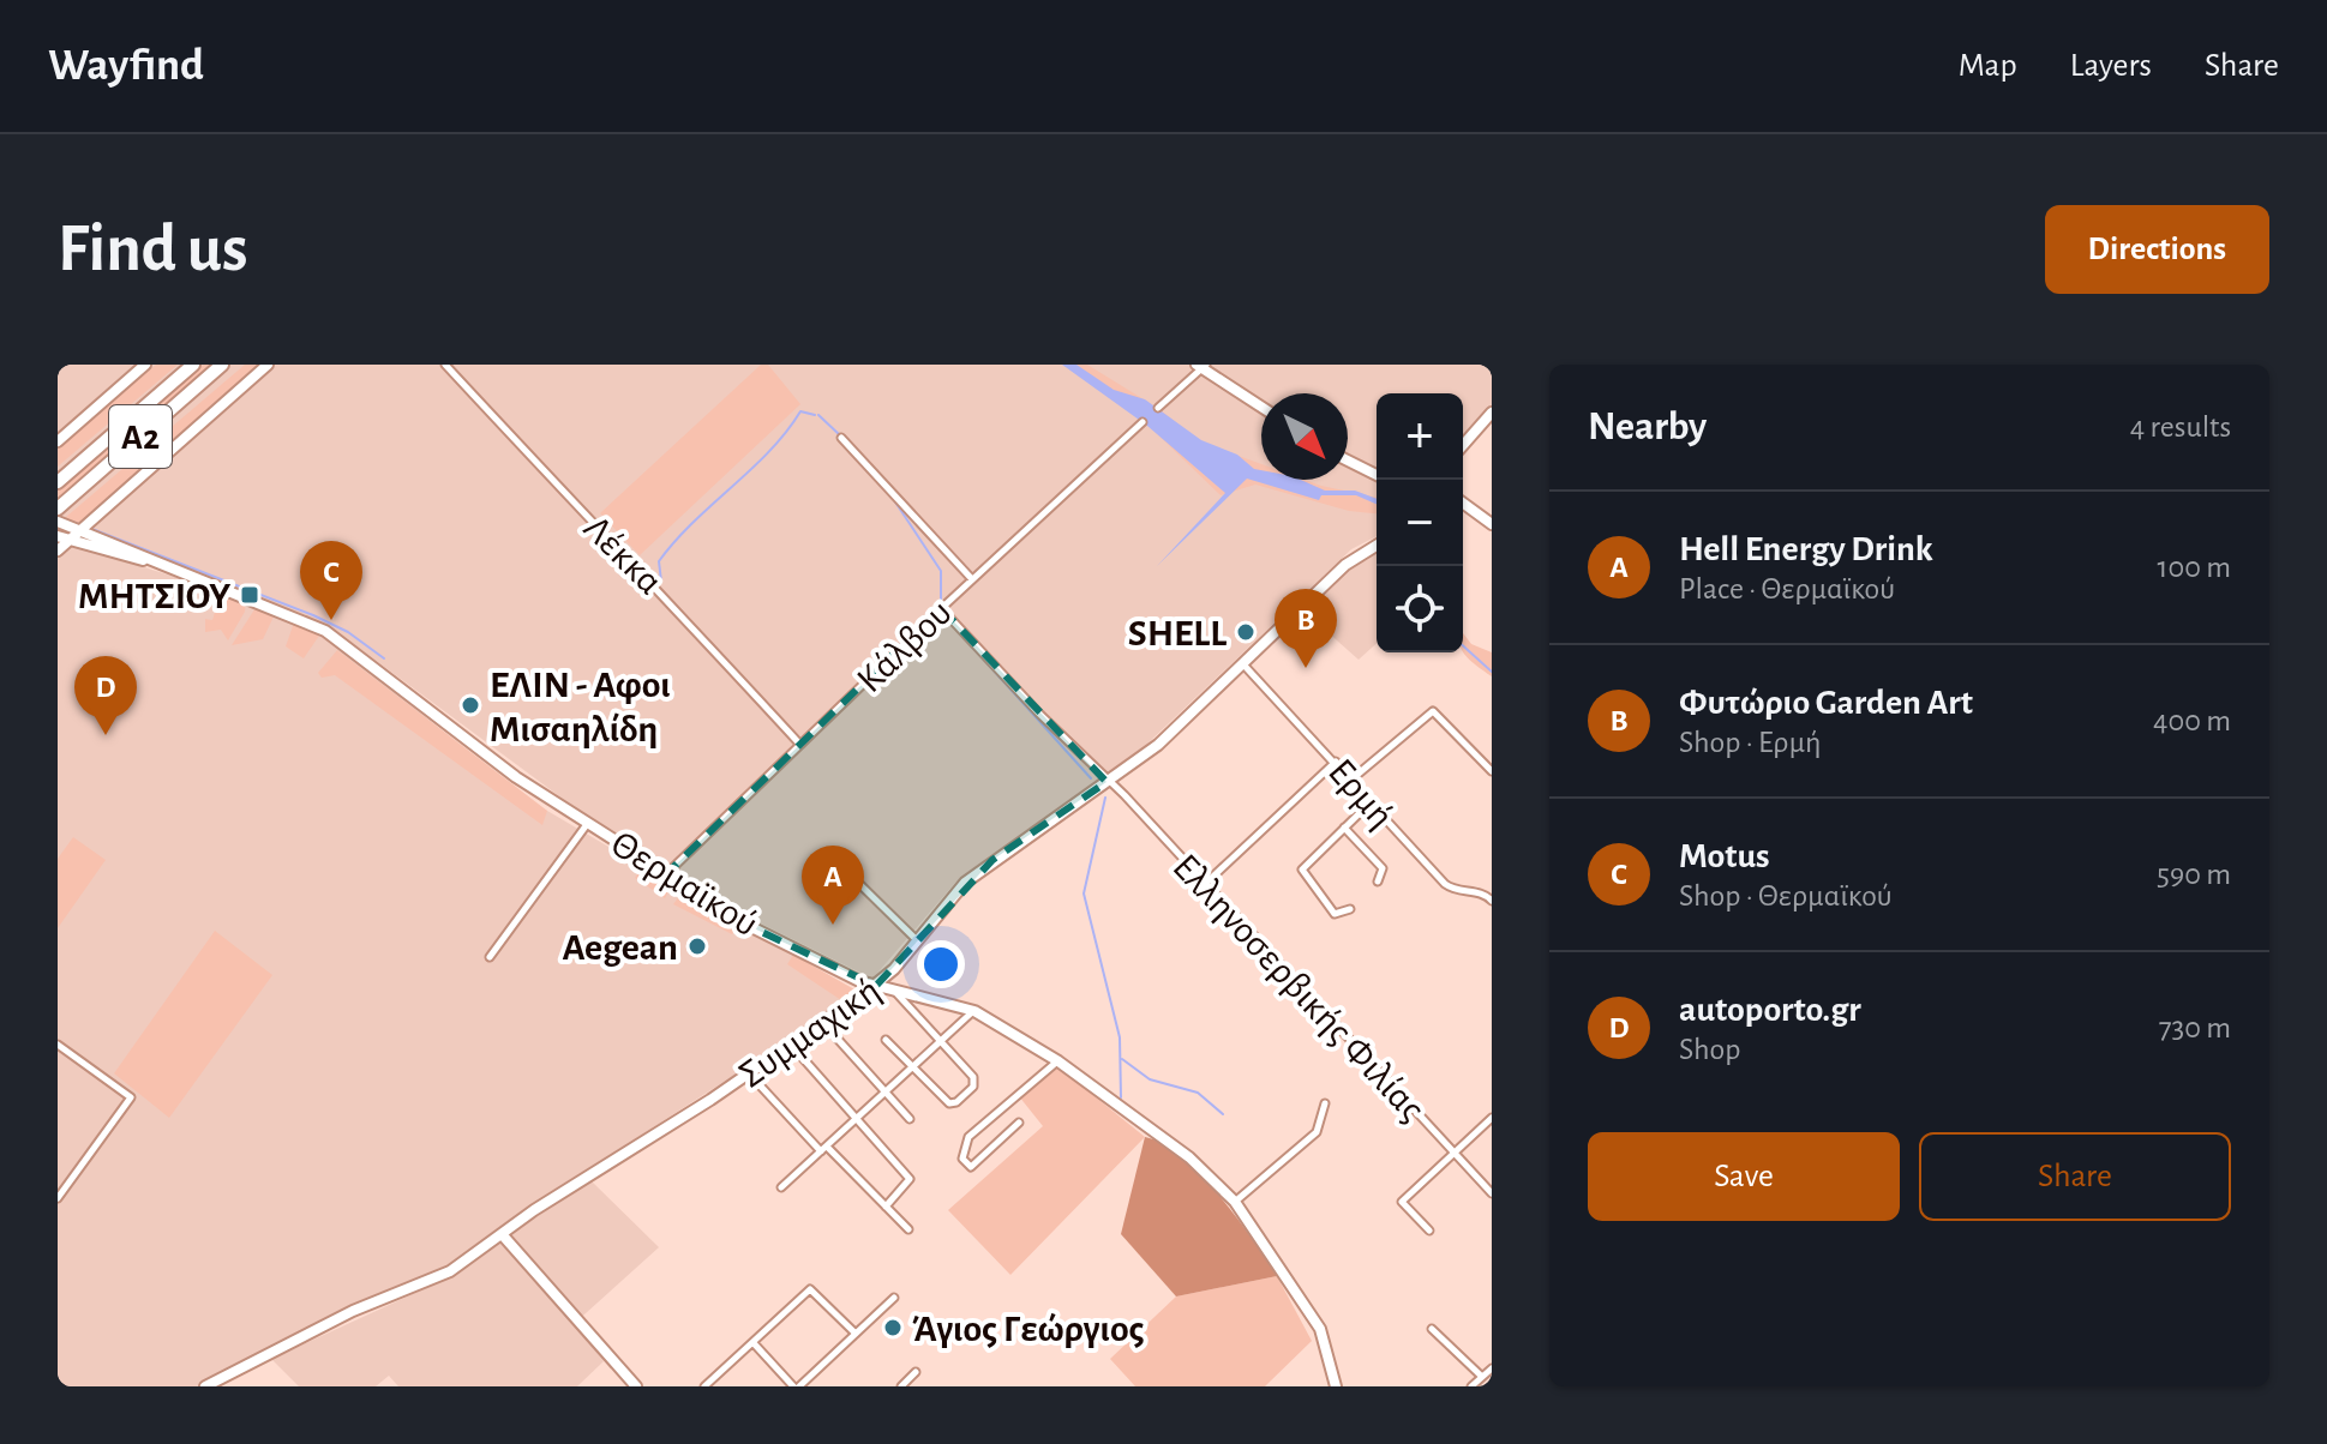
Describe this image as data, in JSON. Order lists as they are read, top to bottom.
{
  "streets": {
    "highway": ["Α2"],
    "street": [
      "Λέκκα",
      "Κάλβου",
      "Ερμή",
      "Θερμαϊκού",
      "Ελληνοσερβικής Φιλίας",
      "Συμμαχική"
    ]
  },
  "crossings": [
    ["Λέκκα", "Κάλβου"],
    ["Κάλβου", "Θερμαϊκού"],
    ["Κάλβου", "Ελληνοσερβικής Φιλίας"],
    ["Ερμή", "Συμμαχική"],
    ["Θερμαϊκού", "Συμμαχική"],
    ["Ελληνοσερβικής Φιλίας", "Συμμαχική"]
  ],
  "places": {
    "transit": ["ΜΗΤΣΙΟΥ"],
    "other": [
      "SHELL",
      "ΕΛΙΝ - Αφοι Μισαηλίδη",
      "Aegean",
      "Άγιος Γεώργιος"
    ]
  },
  "north": "bottom right",
  "page": {
    "header": "Wayfind",
    "nav": ["Map", "Layers", "Share"],
    "buttons": [
      "Directions",
      ["Save", "Share"]
    ],
    "title": "Find us",
    "heading": ["Nearby", "4 results"],
    "map_buttons": ["+", "−"],
    "list": [
      {
        "mark": "A",
        "name": "Hell Energy Drink",
        "note": "Place · Θερμαϊκού",
        "value": "100 m"
      },
      {
        "mark": "B",
        "name": "Φυτώριο Garden Art",
        "note": "Shop · Ερμή",
        "value": "400 m"
      },
      {
        "mark": "C",
        "name": "Motus",
        "note": "Shop · Θερμαϊκού",
        "value": "590 m"
      },
      {
        "mark": "D",
        "name": "autoporto.gr",
        "note": "Shop",
        "value": "730 m"
      }
    ],
    "pins": [
      "C",
      "B",
      "D",
      "A"
    ]
  }
}
